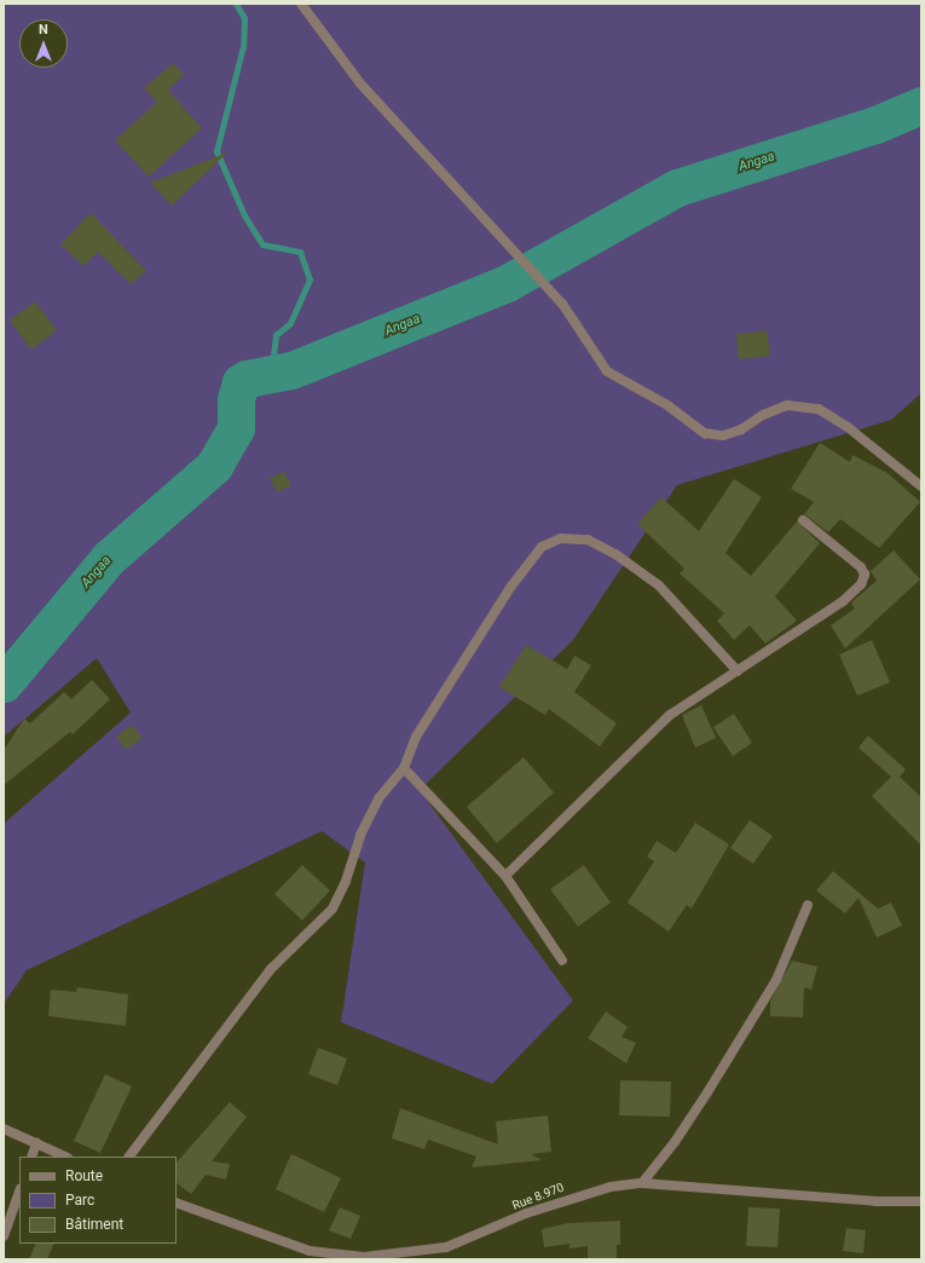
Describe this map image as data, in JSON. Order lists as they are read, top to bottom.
{
  "streets": {
    "street": ["Rue 8.970"]
  },
  "water": ["Angaa"],
  "legend": ["Route", "Parc", "Bâtiment"],
  "north": "top"
}
